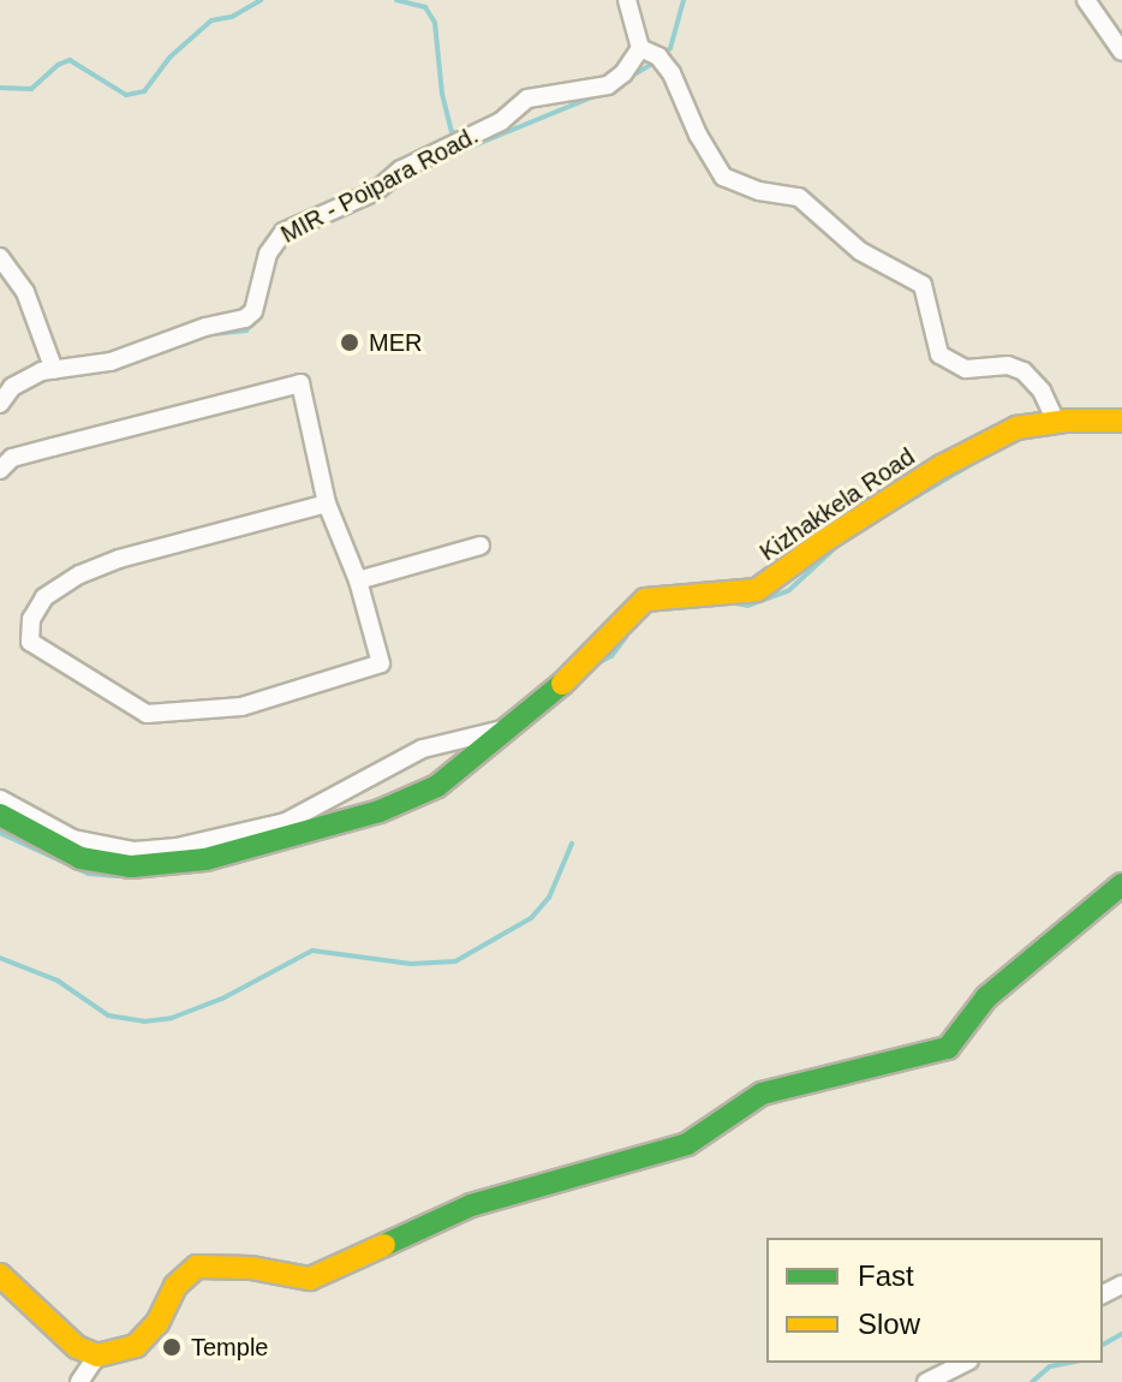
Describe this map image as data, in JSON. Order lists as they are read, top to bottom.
{
  "streets": {
    "main road": ["Kizhakkela Road"],
    "street": ["MIR - Poipara Road."]
  },
  "places": ["MER", "Temple"],
  "legend": ["Fast", "Slow"]
}
